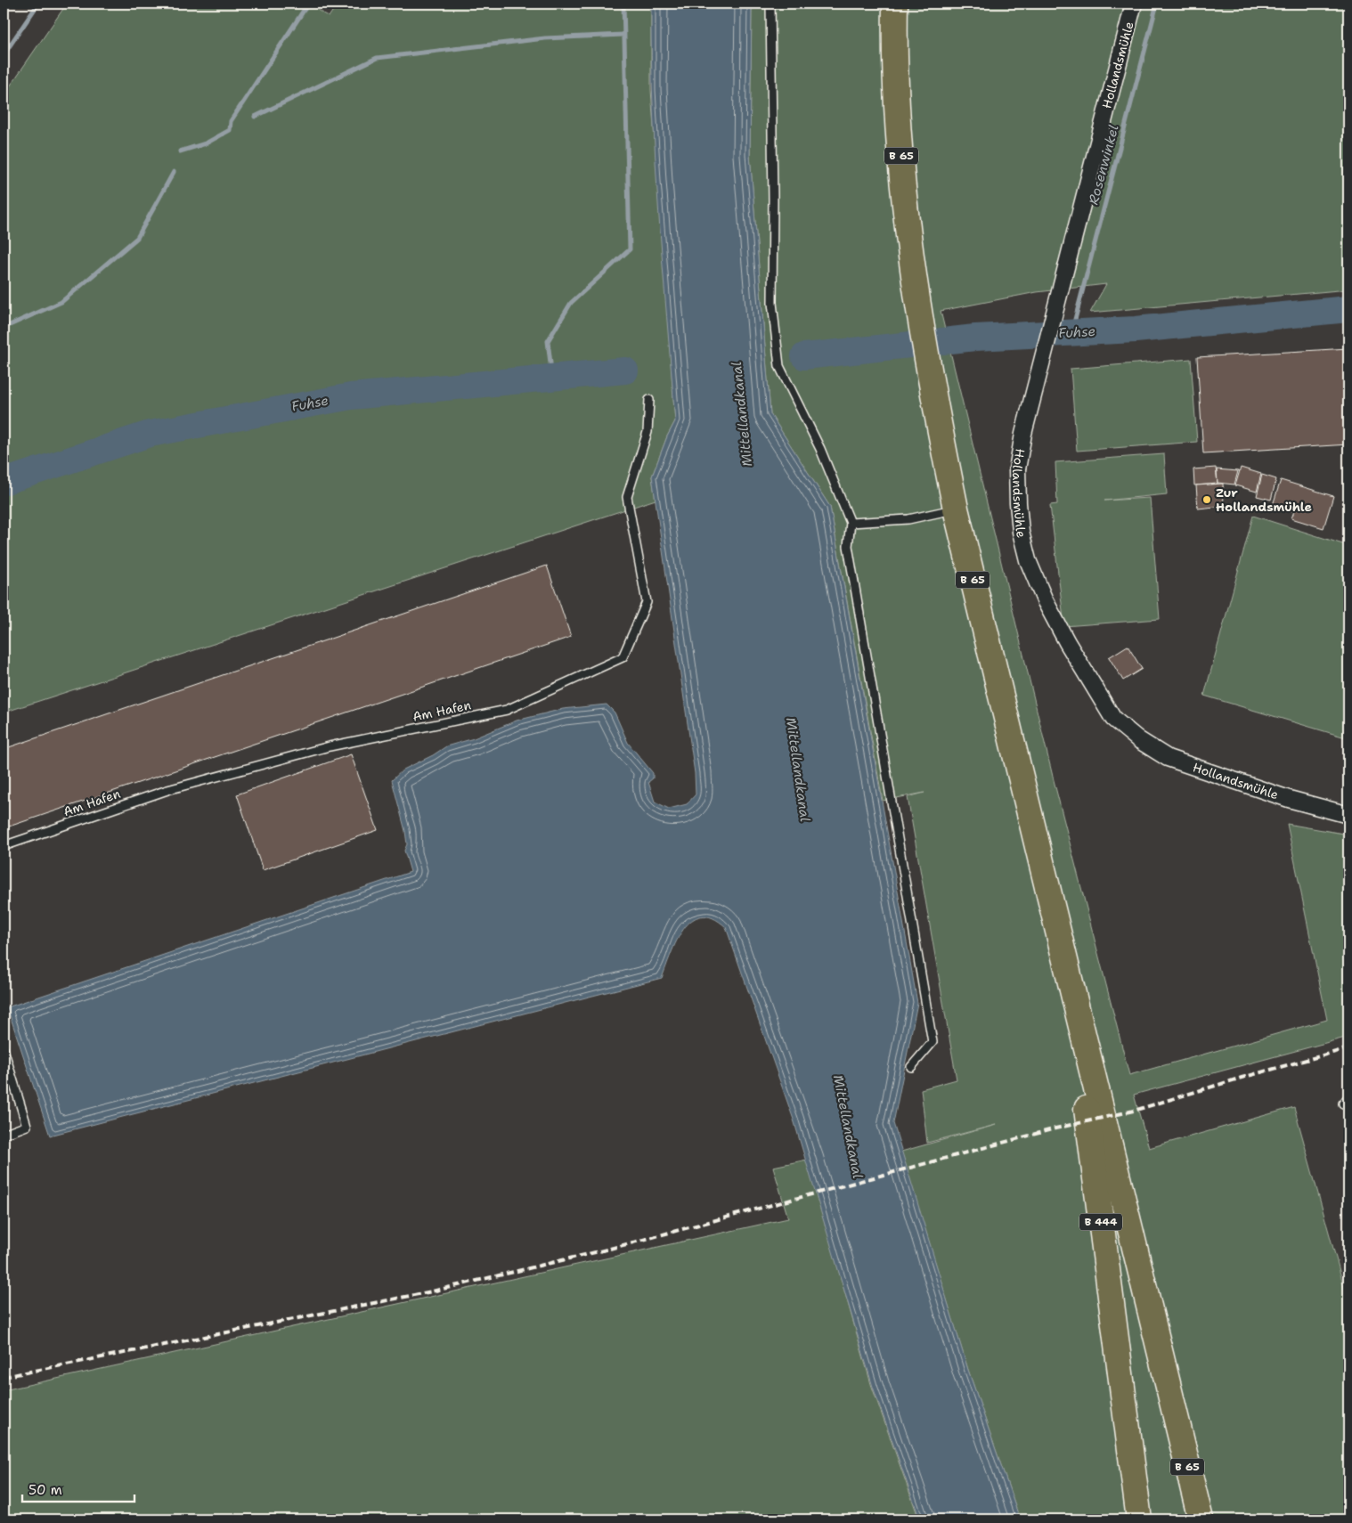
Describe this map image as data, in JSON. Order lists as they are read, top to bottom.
{
  "streets": {
    "main road": ["B 65", "B 444"],
    "street": ["Hollandsmühle"],
    "lane": ["Am Hafen"]
  },
  "crossings": [
    ["B 65", "B 444"]
  ],
  "water": ["Rosenwinkel", "Fuhse", "Mittellandkanal"],
  "places": ["Zur Hollandsmühle"],
  "scale_bar": "50 m"
}
